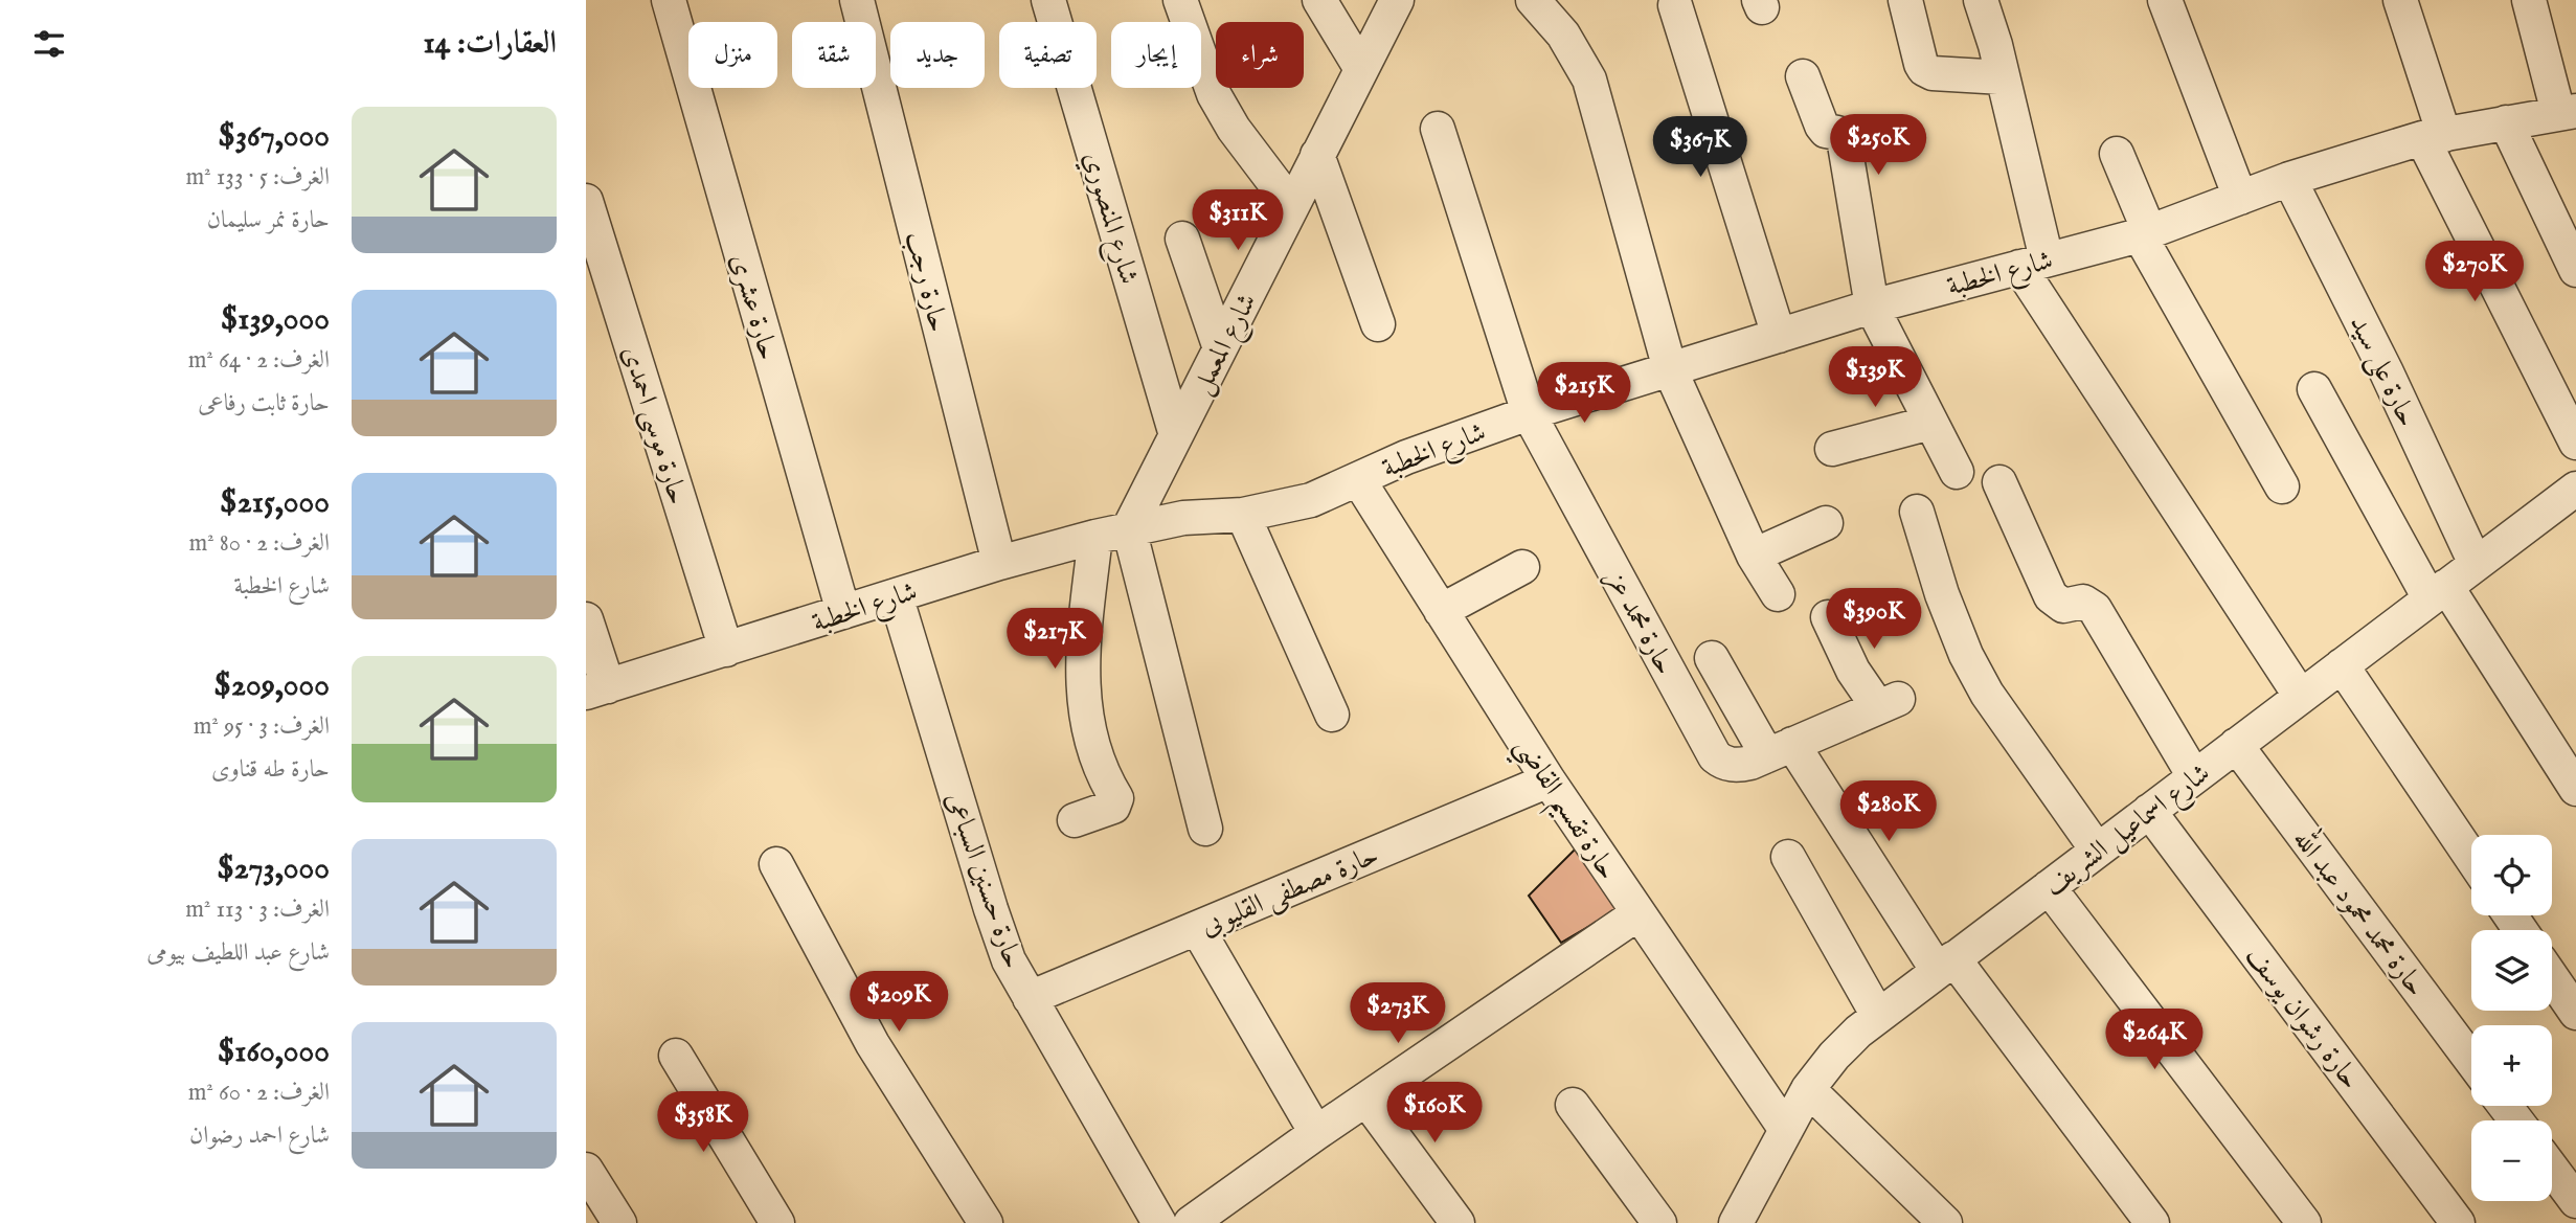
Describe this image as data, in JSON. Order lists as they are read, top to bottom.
{
  "streets": {
    "street": [
      "شارع المنصوري",
      "شارع الخطبة",
      "حارة رجب",
      "حارة عشرى",
      "شارع المعمل",
      "حارة على سيد",
      "حارة موسى احمدى",
      "حارة محمد عز",
      "حارة تقسيم القاضي",
      "شارع اسماعيل الشريف",
      "حارة حسنين السباعى",
      "حارة مصطفى القليوبى",
      "حارة محمد محمود عبد الله",
      "حارة رشوان يوسف"
    ]
  },
  "crossings": [
    ["شارع المنصوري", "شارع المعمل"],
    ["شارع الخطبة", "حارة رجب"],
    ["شارع الخطبة", "حارة عشرى"],
    ["شارع الخطبة", "شارع المعمل"],
    ["شارع الخطبة", "حارة على سيد"],
    ["شارع الخطبة", "حارة موسى احمدى"],
    ["شارع الخطبة", "حارة محمد عز"],
    ["شارع الخطبة", "حارة تقسيم القاضي"],
    ["شارع الخطبة", "حارة حسنين السباعى"],
    ["حارة على سيد", "شارع اسماعيل الشريف"],
    ["حارة تقسيم القاضي", "شارع اسماعيل الشريف"],
    ["حارة تقسيم القاضي", "حارة مصطفى القليوبى"],
    ["شارع اسماعيل الشريف", "حارة محمد محمود عبد الله"],
    ["شارع اسماعيل الشريف", "حارة رشوان يوسف"],
    ["حارة حسنين السباعى", "حارة مصطفى القليوبى"]
  ],
  "page": {
    "heading": "العقارات: 14",
    "chip": [
      "شراء",
      "إيجار",
      "تصفية",
      "جديد",
      "شقة",
      "منزل"
    ],
    "list": [
      {
        "name": "$367,000",
        "note": "الغرف: 5 · 133 m² · حارة نمر سليمان"
      },
      {
        "name": "$139,000",
        "note": "الغرف: 2 · 64 m² · حارة ثابت رفاعى"
      },
      {
        "name": "$215,000",
        "note": "الغرف: 2 · 80 m² · شارع الخطبة"
      },
      {
        "name": "$209,000",
        "note": "الغرف: 3 · 95 m² · حارة طه قناوى"
      },
      {
        "name": "$273,000",
        "note": "الغرف: 3 · 113 m² · شارع عبد اللطيف بيومى"
      },
      {
        "name": "$160,000",
        "note": "الغرف: 2 · 60 m² · شارع احمد رضوان"
      }
    ],
    "price": [
      "$250K",
      "$367K",
      "$311K",
      "$270K",
      "$139K",
      "$215K",
      "$390K",
      "$217K",
      "$280K",
      "$209K",
      "$273K",
      "$264K",
      "$160K",
      "$358K"
    ],
    "map_buttons": ["+", "−"]
  }
}
